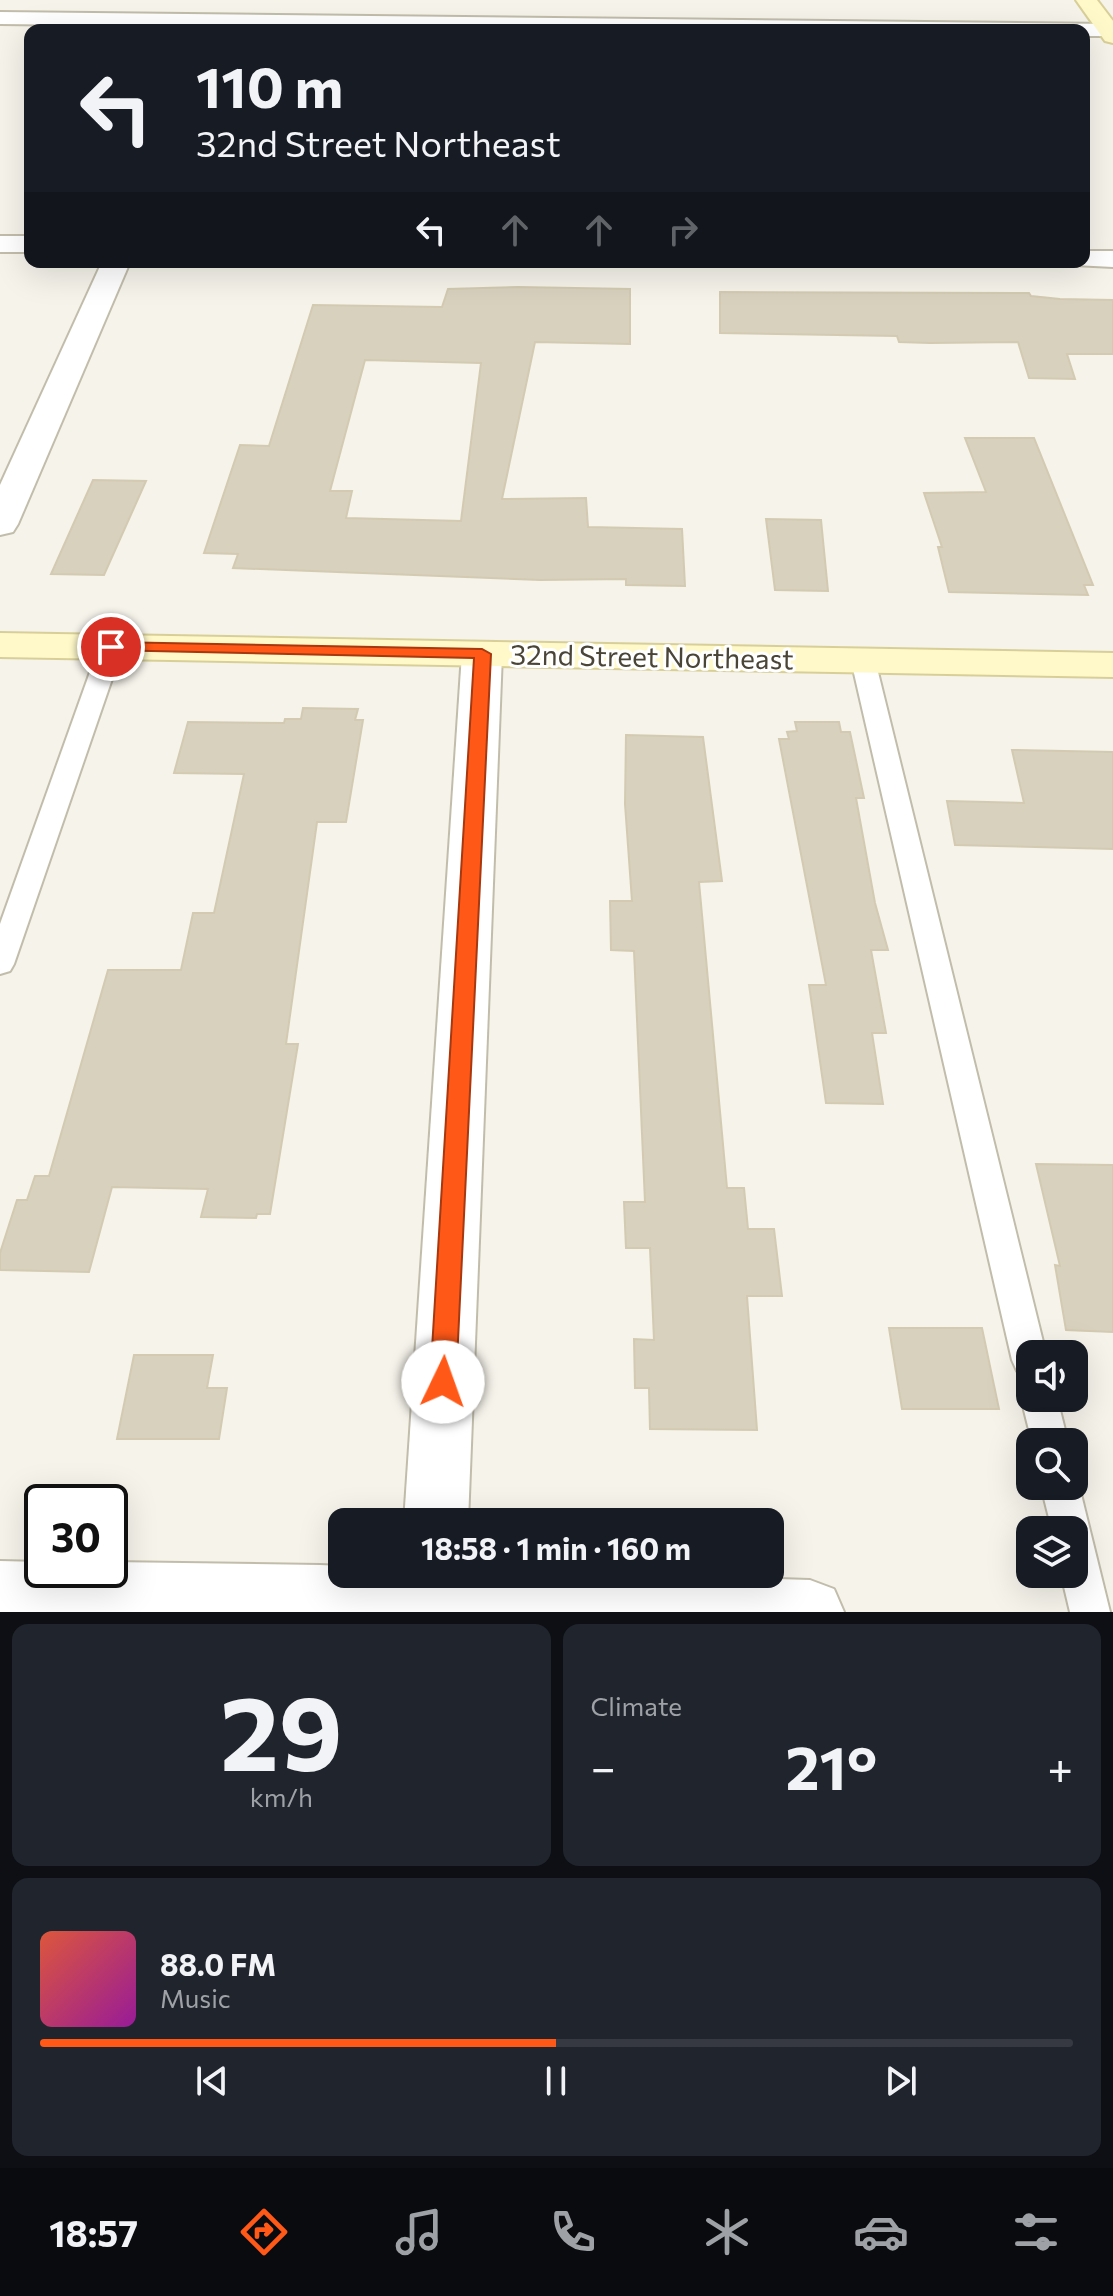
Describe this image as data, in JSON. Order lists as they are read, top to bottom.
{
  "streets": {
    "main road": ["32nd Street Northeast"]
  },
  "page": {
    "turn": ["110 m", "32nd Street Northeast"],
    "limit": "30",
    "trip": "18:58 · 1 min · 160 m",
    "tile": [
      ["29", "km/h"],
      "Climate"
    ],
    "heat": ["−", "21°", "+"],
    "song": ["88.0 FM", "Music"],
    "tabs": "18:57"
  }
}
